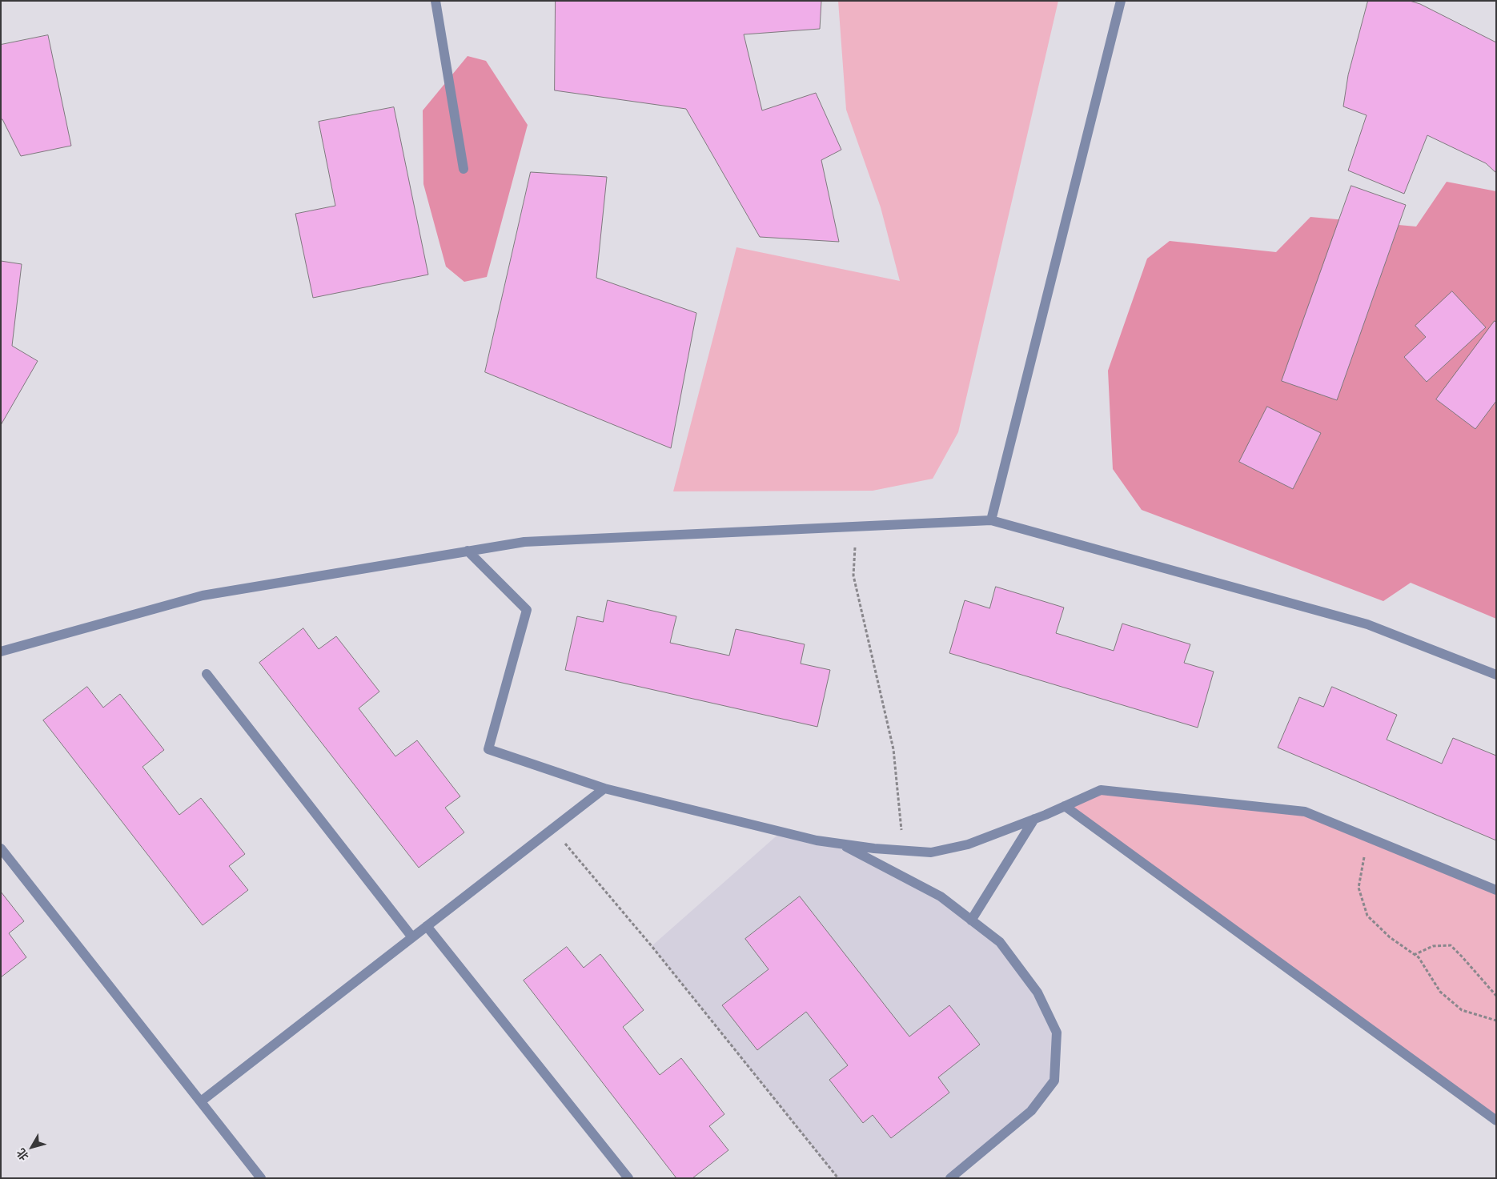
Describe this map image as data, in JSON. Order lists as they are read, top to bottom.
{
  "north": "bottom left"
}
